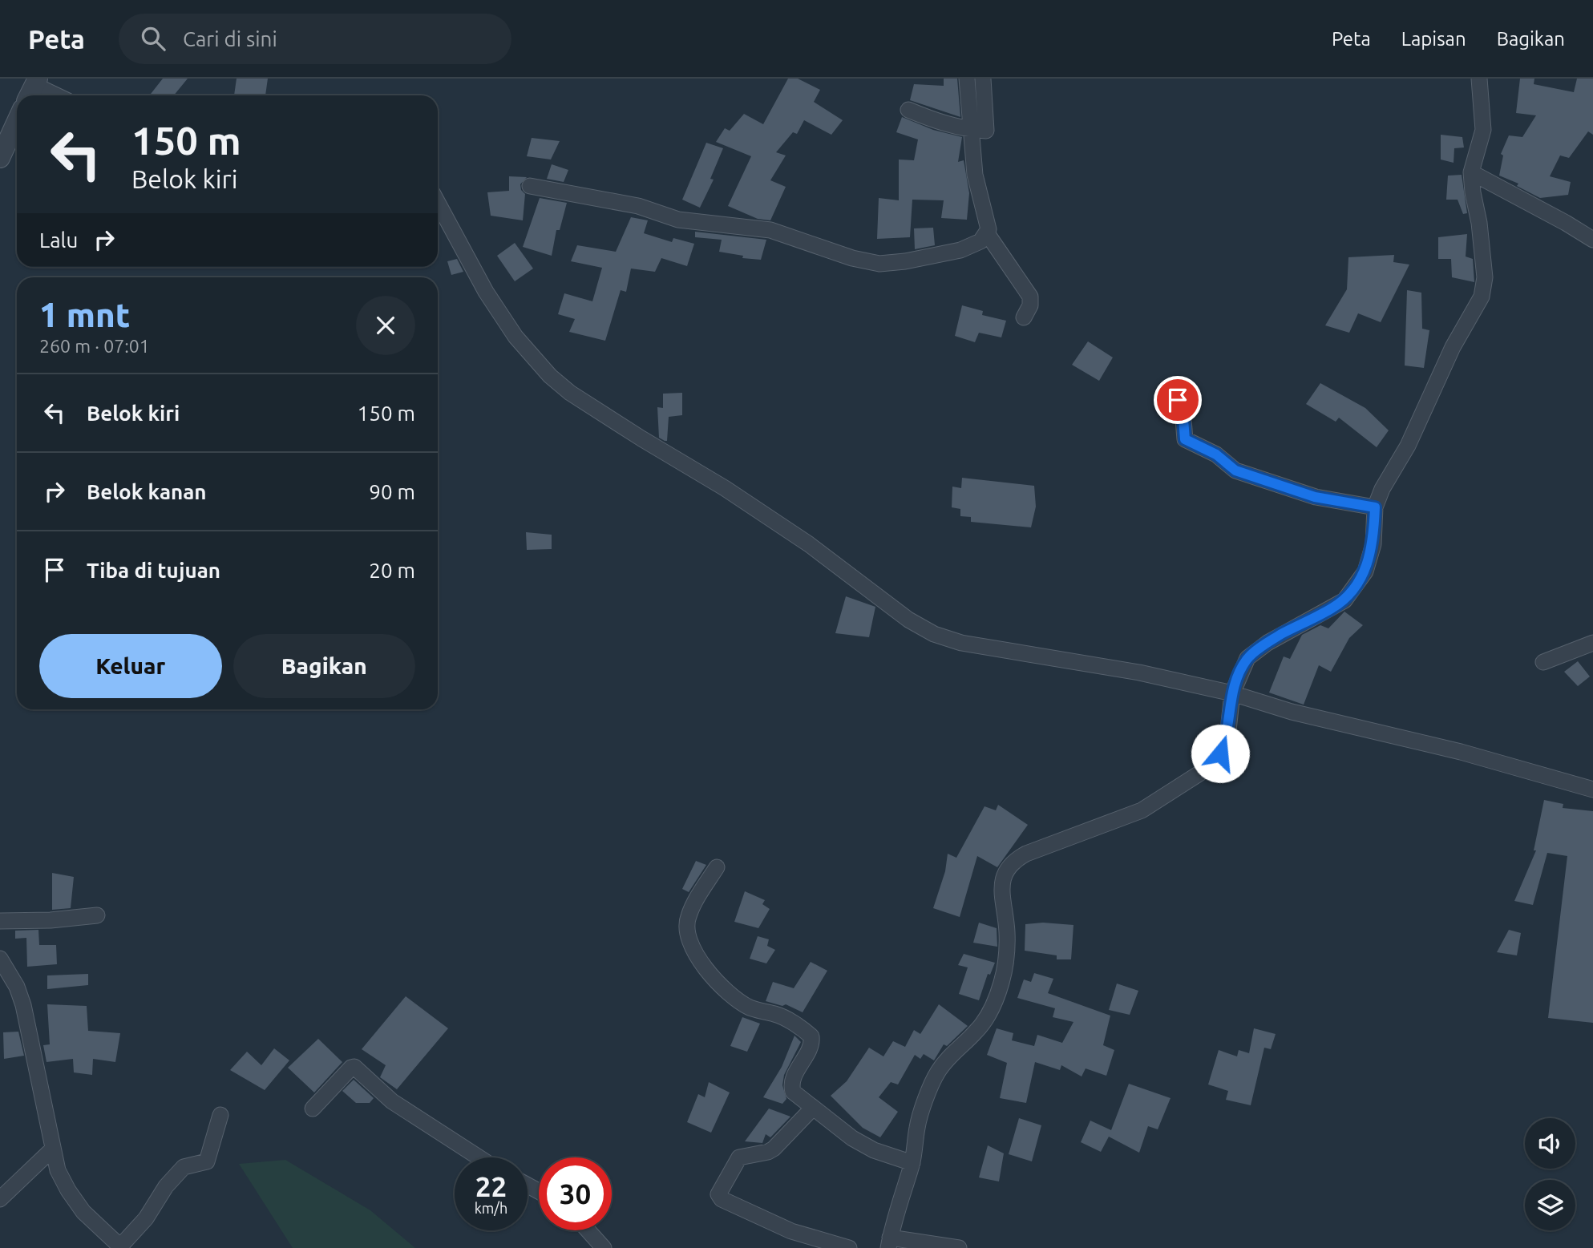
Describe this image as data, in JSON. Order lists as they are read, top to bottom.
{
  "page": {
    "header": "Peta",
    "search": "Cari di sini",
    "nav": ["Peta", "Lapisan", "Bagikan"],
    "turn": ["150 m", "Belok kiri"],
    "then": "Lalu",
    "heading": ["1 mnt", "260 m · 07:01"],
    "list": [
      {
        "name": "Belok kiri",
        "value": "150 m"
      },
      {
        "name": "Belok kanan",
        "value": "90 m"
      },
      {
        "name": "Tiba di tujuan",
        "value": "20 m"
      }
    ],
    "buttons": ["Keluar", "Bagikan"],
    "speed": "22 km/h",
    "limit": "30"
  }
}
